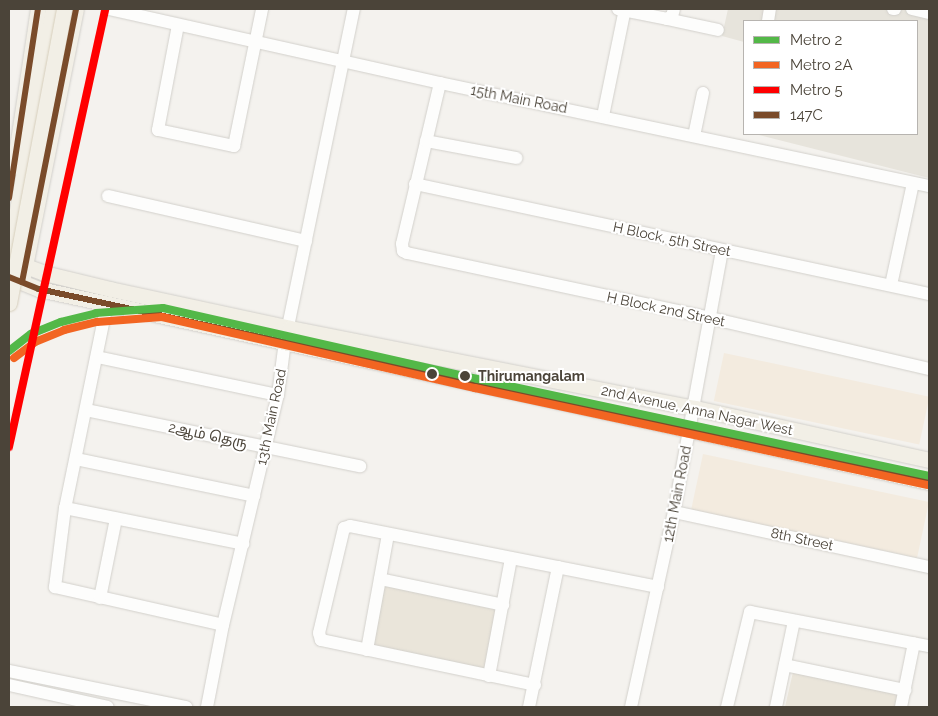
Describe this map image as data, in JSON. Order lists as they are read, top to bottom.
{
  "streets": {
    "main road": ["2nd Avenue, Anna Nagar West"],
    "street": [
      "15th Main Road",
      "H Block, 5th Street",
      "H Block 2nd Street",
      "13th Main Road",
      "2ஆம் தெரு",
      "12th Main Road",
      "8th Street"
    ]
  },
  "crossings": [
    ["15th Main Road", "13th Main Road"],
    ["H Block, 5th Street", "H Block 2nd Street"],
    ["H Block, 5th Street", "12th Main Road"],
    ["H Block 2nd Street", "12th Main Road"],
    ["2nd Avenue, Anna Nagar West", "13th Main Road"],
    ["2nd Avenue, Anna Nagar West", "12th Main Road"],
    ["13th Main Road", "2ஆம் தெரு"],
    ["12th Main Road", "8th Street"]
  ],
  "places": ["Thirumangalam"],
  "lines": [
    "metro line 5",
    "transit line 147C",
    "metro line 2",
    "metro line 2A"
  ],
  "legend": [
    "Metro 2",
    "Metro 2A",
    "Metro 5",
    "147C"
  ]
}
